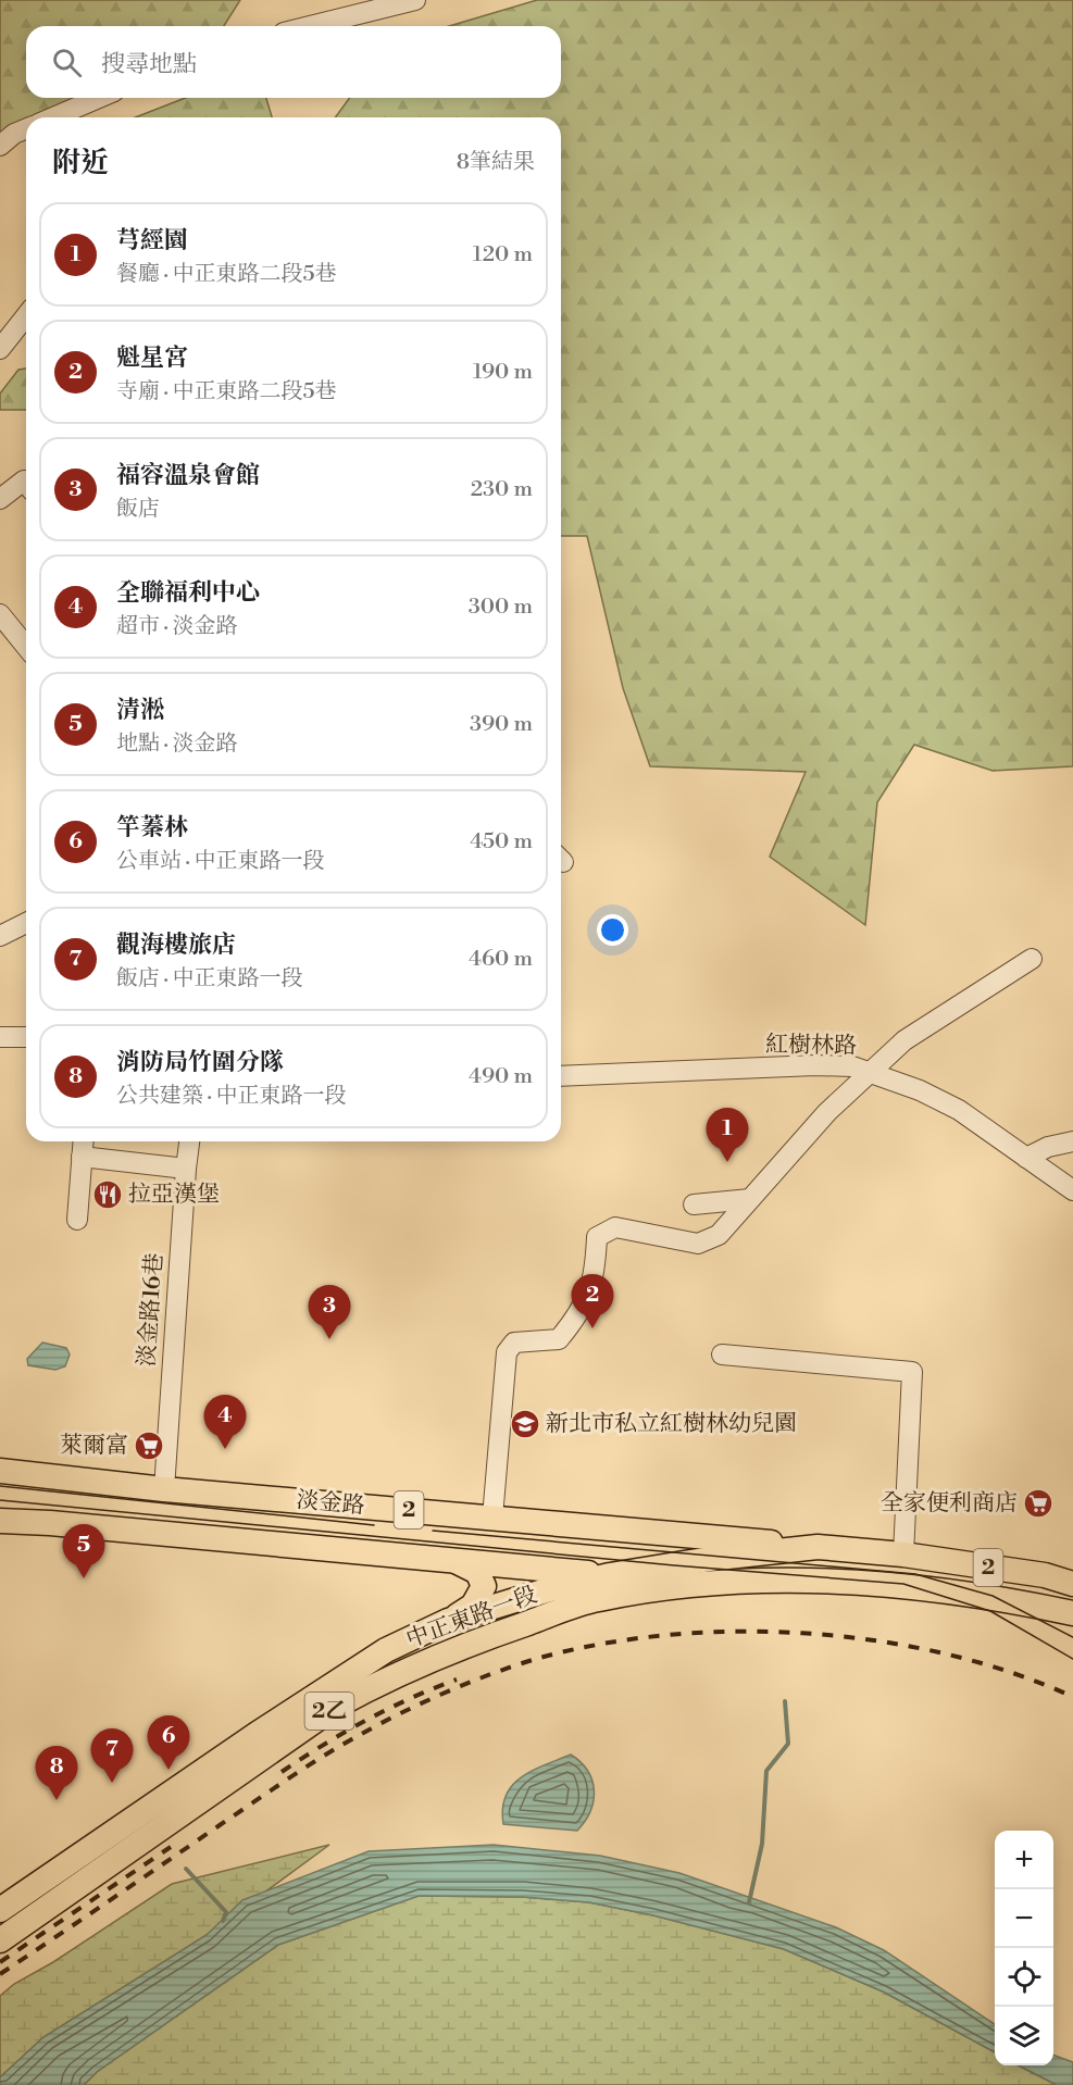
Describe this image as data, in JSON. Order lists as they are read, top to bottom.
{
  "streets": {
    "main road": [
      "淡金路",
      "2",
      "中正東路一段",
      "2乙"
    ],
    "street": ["紅樹林路", "淡金路16巷"]
  },
  "crossings": [
    ["淡金路16巷", "淡金路"],
    ["淡金路", "2"],
    ["淡金路", "中正東路一段"],
    ["2", "中正東路一段"]
  ],
  "places": {
    "restaurant": ["拉亞漢堡"],
    "school or university": ["新北市私立紅樹林幼兒園"],
    "supermarket": ["萊爾富", "全家便利商店"]
  },
  "page": {
    "search": "搜尋地點",
    "heading": ["附近", "8筆結果"],
    "list": [
      {
        "mark": "1",
        "name": "芎經園",
        "note": "餐廳 · 中正東路二段5巷",
        "value": "120 m"
      },
      {
        "mark": "2",
        "name": "魁星宮",
        "note": "寺廟 · 中正東路二段5巷",
        "value": "190 m"
      },
      {
        "mark": "3",
        "name": "福容溫泉會館",
        "note": "飯店",
        "value": "230 m"
      },
      {
        "mark": "4",
        "name": "全聯福利中心",
        "note": "超市 · 淡金路",
        "value": "300 m"
      },
      {
        "mark": "5",
        "name": "清淞",
        "note": "地點 · 淡金路",
        "value": "390 m"
      },
      {
        "mark": "6",
        "name": "竿蓁林",
        "note": "公車站 · 中正東路一段",
        "value": "450 m"
      },
      {
        "mark": "7",
        "name": "觀海樓旅店",
        "note": "飯店 · 中正東路一段",
        "value": "460 m"
      },
      {
        "mark": "8",
        "name": "消防局竹圍分隊",
        "note": "公共建築 · 中正東路一段",
        "value": "490 m"
      }
    ],
    "pins": [
      "1",
      "2",
      "3",
      "4",
      "5",
      "6",
      "7",
      "8"
    ],
    "map_buttons": ["+", "−"]
  }
}
